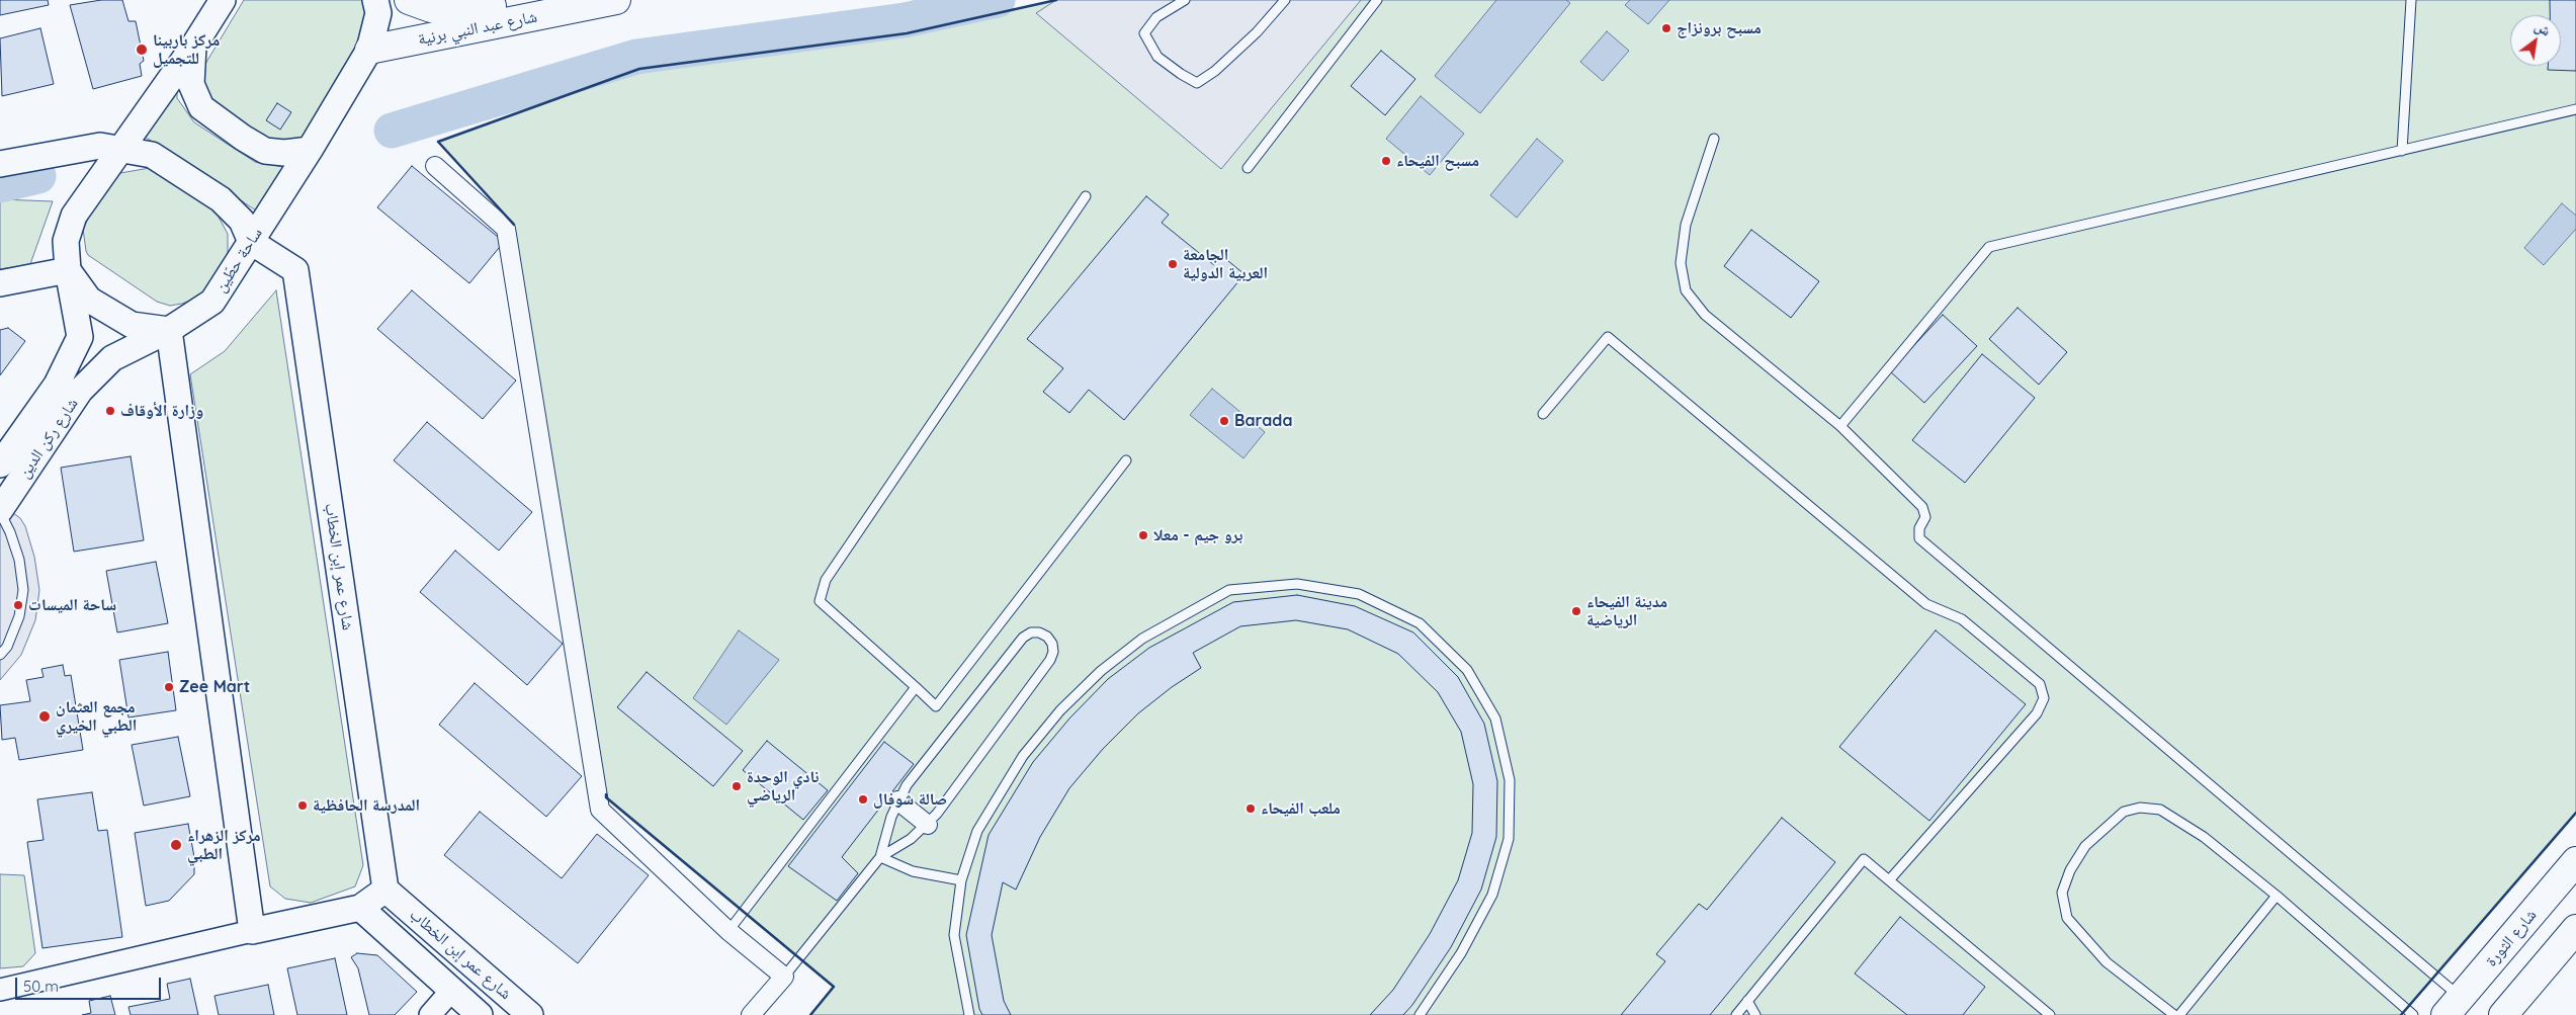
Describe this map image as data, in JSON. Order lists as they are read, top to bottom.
{
  "streets": {
    "main road": [
      "شارع عبد النبي برنية",
      "ساحة حطّين",
      "شارع ركن الدين",
      "شارع عمر إبن الخطاب",
      "شارع الثورة"
    ]
  },
  "crossings": [
    ["شارع عبد النبي برنية", "ساحة حطّين"],
    ["ساحة حطّين", "شارع ركن الدين"],
    ["ساحة حطّين", "شارع عمر إبن الخطاب"],
    ["شارع ركن الدين", "شارع عمر إبن الخطاب"]
  ],
  "places": [
    "مسبح برونزاج",
    "مركز باربينا للتجميل",
    "مسبح الفيحاء",
    "الجامعة العربية الدولية",
    "وزارة الأوقاف",
    "Barada",
    "برو جيم - معلا",
    "ساحة الميسات",
    "مدينة الفيحاء الرياضية",
    "Zee Mart",
    "مجمع العثمان الطبي الخيري",
    "نادي الوحدة الرياضي",
    "صالة شوفال",
    "المدرسة الحافظية",
    "ملعب الفيحاء",
    "مركز الزهراء الطبي"
  ],
  "scale_bar": "50 m",
  "north": "top right"
}
